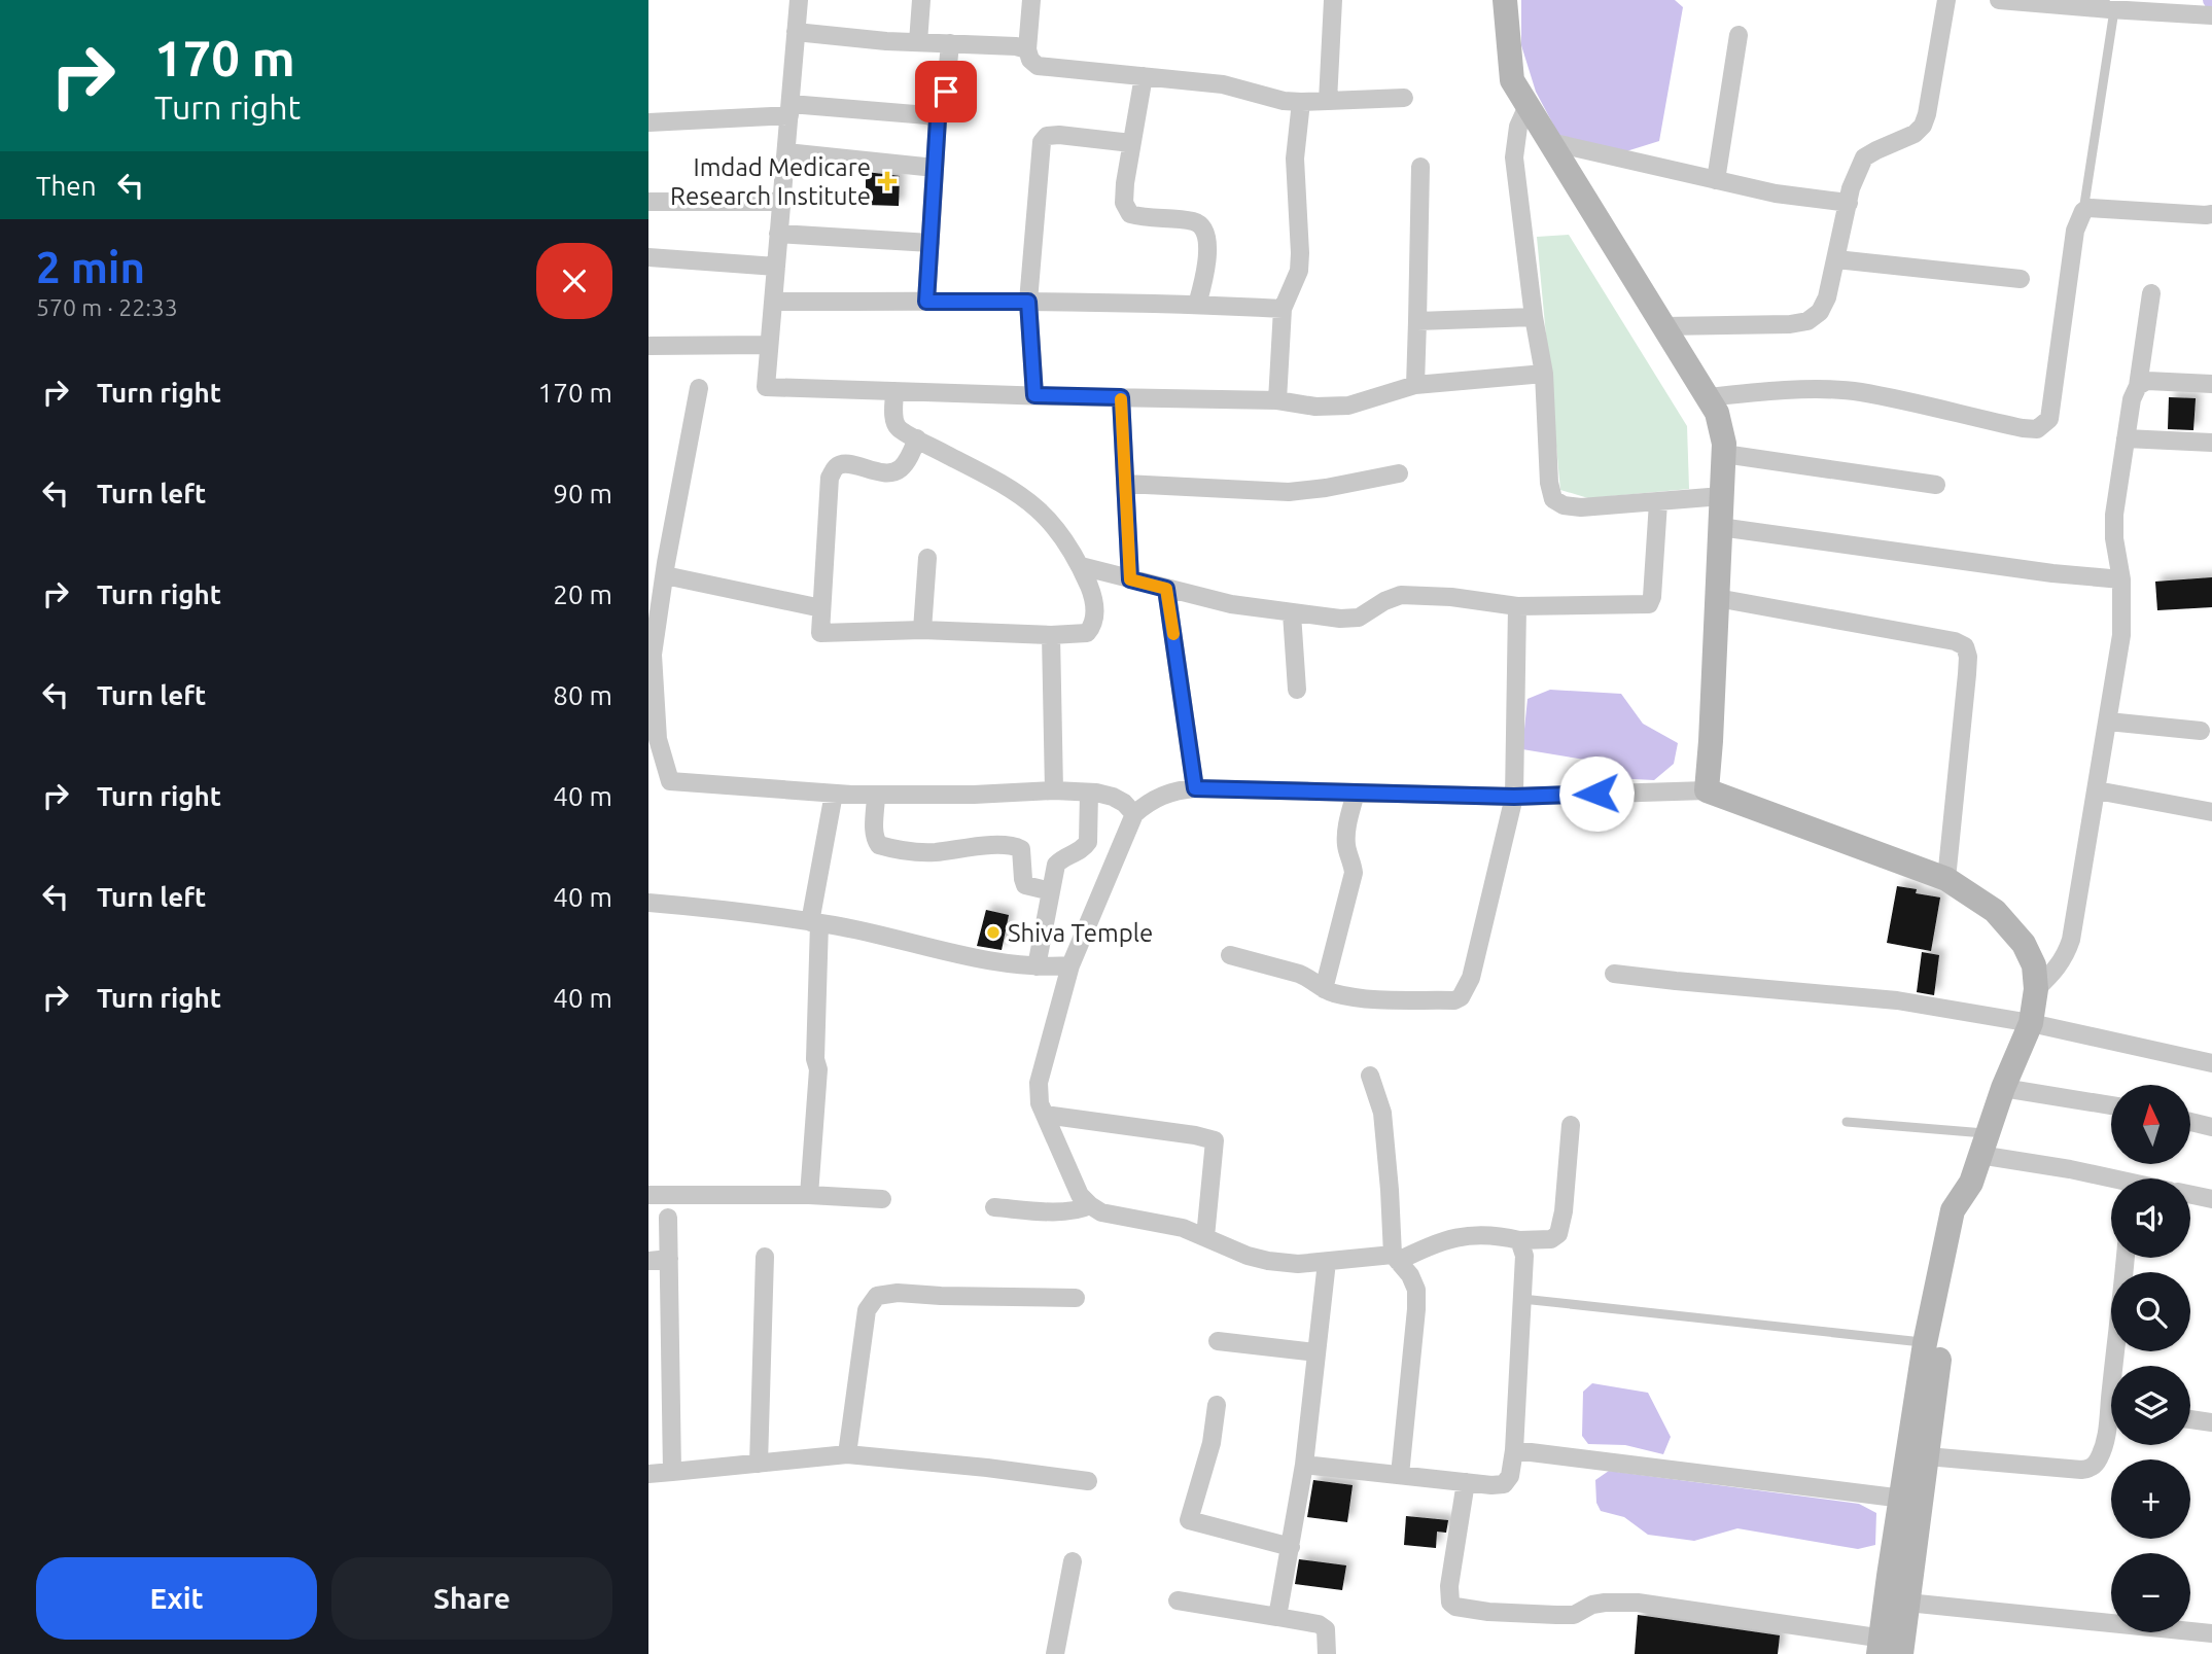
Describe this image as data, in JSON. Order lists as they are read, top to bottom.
{
  "places": {
    "health": ["Imdad Medicare Research Institute"],
    "other": ["Shiva Temple"]
  },
  "north": "top",
  "page": {
    "turn": ["170 m", "Turn right"],
    "then": "Then",
    "heading": ["2 min", "570 m · 22:33"],
    "list": [
      {
        "name": "Turn right",
        "value": "170 m"
      },
      {
        "name": "Turn left",
        "value": "90 m"
      },
      {
        "name": "Turn right",
        "value": "20 m"
      },
      {
        "name": "Turn left",
        "value": "80 m"
      },
      {
        "name": "Turn right",
        "value": "40 m"
      },
      {
        "name": "Turn left",
        "value": "40 m"
      },
      {
        "name": "Turn right",
        "value": "40 m"
      }
    ],
    "map_buttons": ["+", "−"],
    "buttons": ["Exit", "Share"]
  }
}
